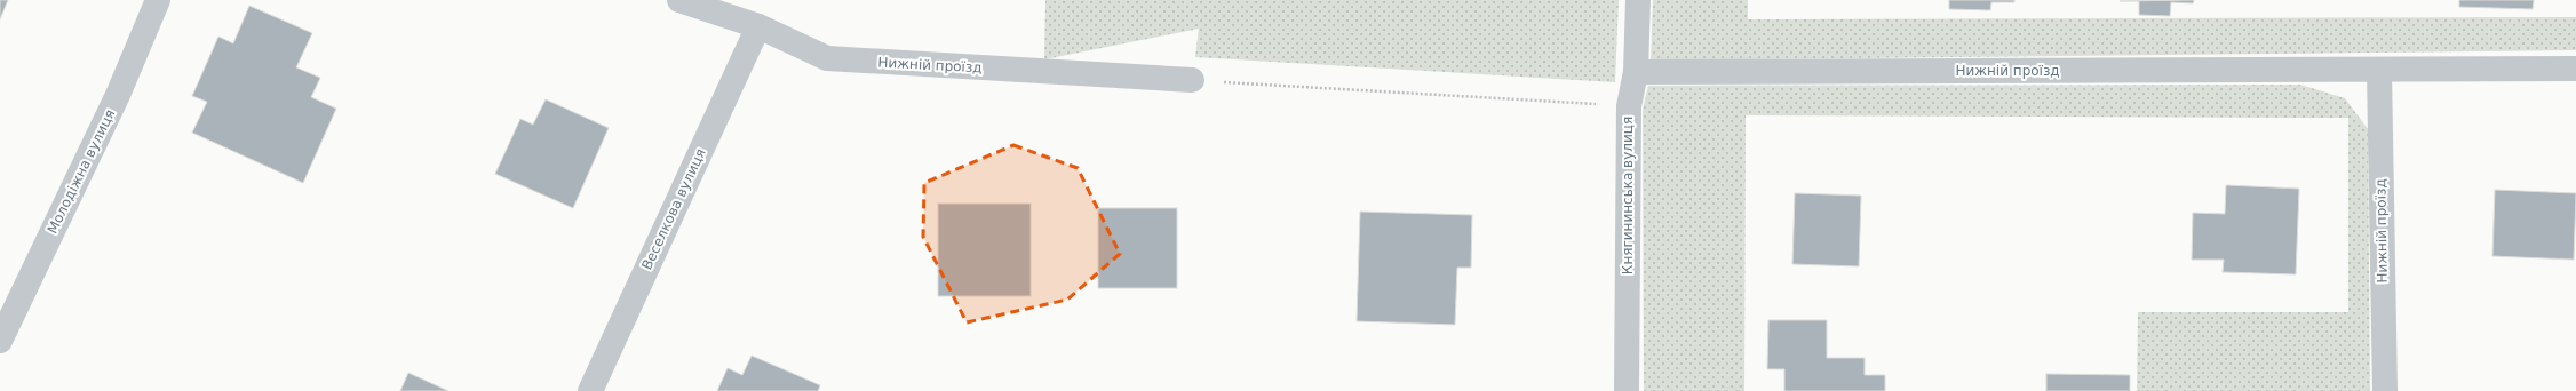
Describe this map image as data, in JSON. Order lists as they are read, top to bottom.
{
  "streets": {
    "street": [
      "Нижній проїзд",
      "Молодіжна вулиця",
      "Княгининська вулиця",
      "Веселкова вулиця"
    ]
  },
  "crossings": [
    ["Нижній проїзд", "Княгининська вулиця"],
    ["Нижній проїзд", "Веселкова вулиця"]
  ]
}
